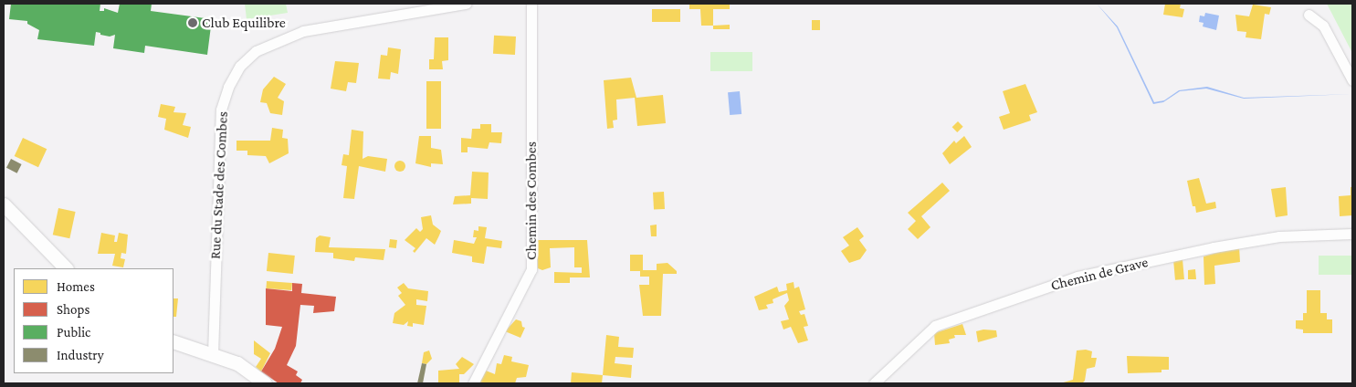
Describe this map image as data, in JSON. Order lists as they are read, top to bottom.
{
  "streets": {
    "street": ["Rue du Stade des Combes", "Chemin des Combes", "Chemin de Grave"]
  },
  "places": ["Club Equilibre"],
  "legend": [
    "Homes",
    "Shops",
    "Public",
    "Industry"
  ]
}
